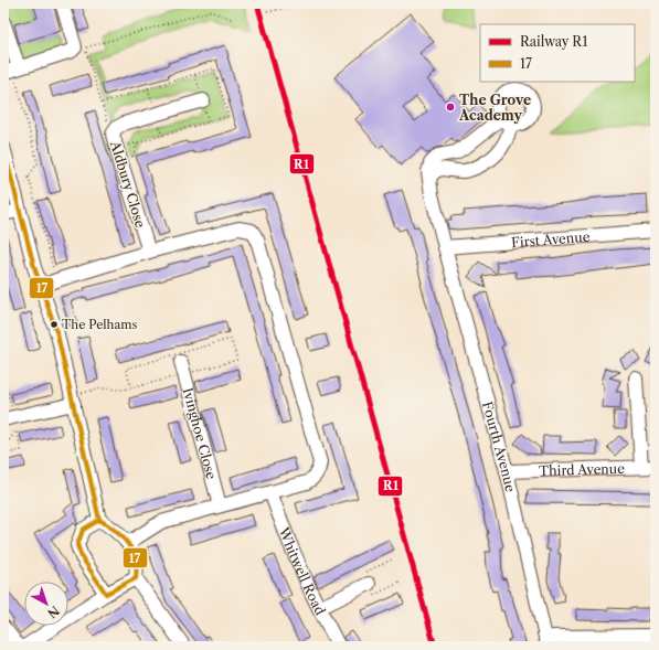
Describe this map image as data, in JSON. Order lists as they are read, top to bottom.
{
  "streets": {
    "street": [
      "Aldbury Close",
      "First Avenue",
      "Ivinghoe Close",
      "Fourth Avenue",
      "Third Avenue",
      "Whitwell Road"
    ]
  },
  "crossings": [
    ["First Avenue", "Fourth Avenue"],
    ["Fourth Avenue", "Third Avenue"]
  ],
  "places": ["The Grove Academy", "The Pelhams"],
  "lines": ["rail line R1", "transit line 17"],
  "legend": ["Railway R1", "17"],
  "north": "bottom right"
}
